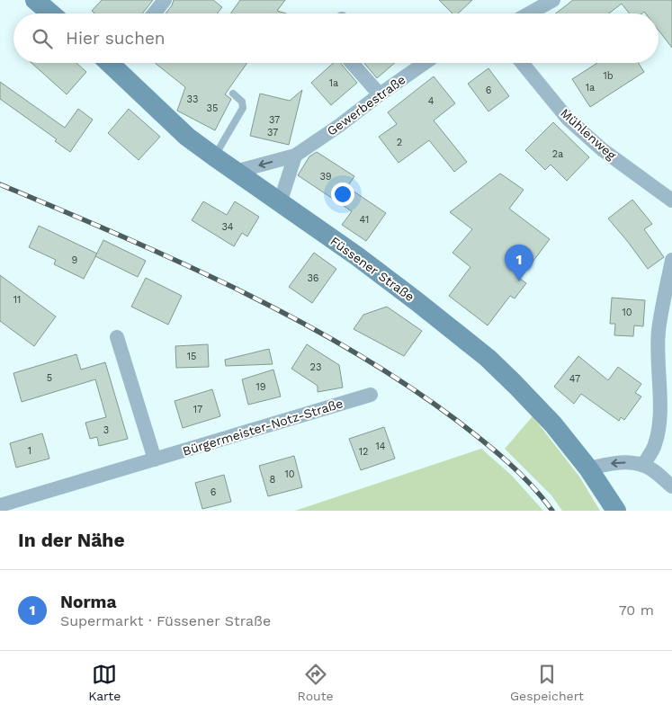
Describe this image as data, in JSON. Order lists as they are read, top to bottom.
{
  "streets": {
    "main road": ["Füssener Straße"],
    "street": ["Gewerbestraße", "Mühlenweg", "Bürgermeister-Notz-Straße"]
  },
  "crossings": [
    ["Gewerbestraße", "Füssener Straße"]
  ],
  "house_numbers": [
    "1b",
    "1a",
    "1a",
    "6",
    "33",
    "4",
    "35",
    "37",
    "37",
    "2",
    "2a",
    "39",
    "41",
    "34",
    "9",
    "36",
    "11",
    "10",
    "15",
    "23",
    "5",
    "47",
    "19",
    "17",
    "3",
    "14",
    "1",
    "12",
    "10",
    "8",
    "6"
  ],
  "page": {
    "search": "Hier suchen",
    "pins": "1",
    "heading": "In der Nähe",
    "list": [
      {
        "mark": "1",
        "name": "Norma",
        "note": "Supermarkt · Füssener Straße",
        "value": "70 m"
      }
    ],
    "nav": ["Karte", "Route", "Gespeichert"]
  }
}
